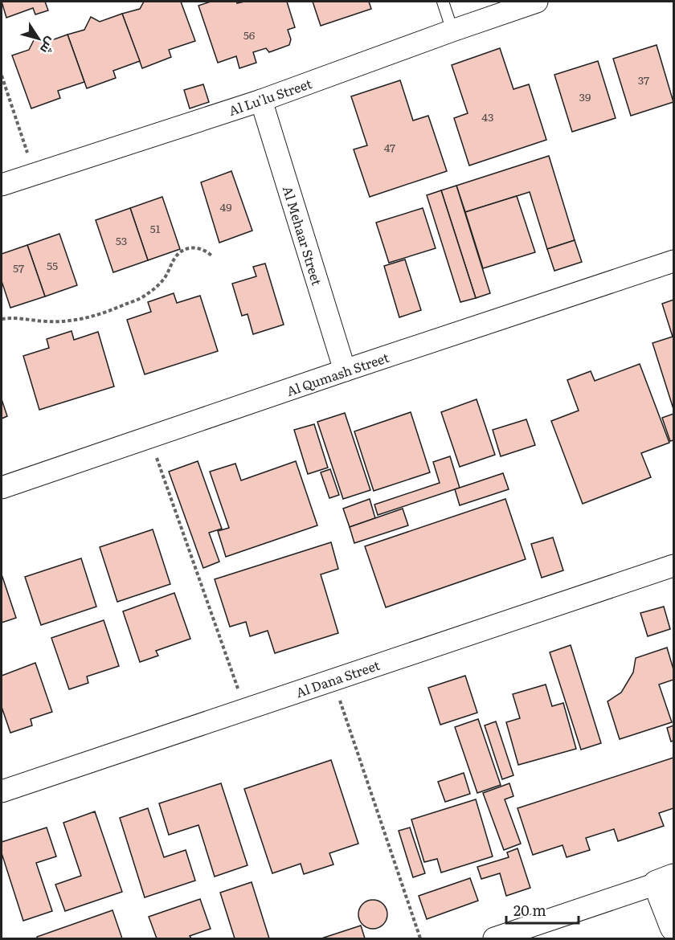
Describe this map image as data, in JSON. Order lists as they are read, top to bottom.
{
  "streets": {
    "street": [
      "Al Lu'lu Street",
      "Al Mehaar Street",
      "Al Qumash Street",
      "Al Dana Street"
    ]
  },
  "crossings": [
    ["Al Lu'lu Street", "Al Mehaar Street"],
    ["Al Mehaar Street", "Al Qumash Street"]
  ],
  "house_numbers": [
    "56",
    "37",
    "39",
    "43",
    "47",
    "49",
    "51",
    "53",
    "55",
    "57"
  ],
  "scale_bar": "20 m",
  "north": "bottom right"
}
